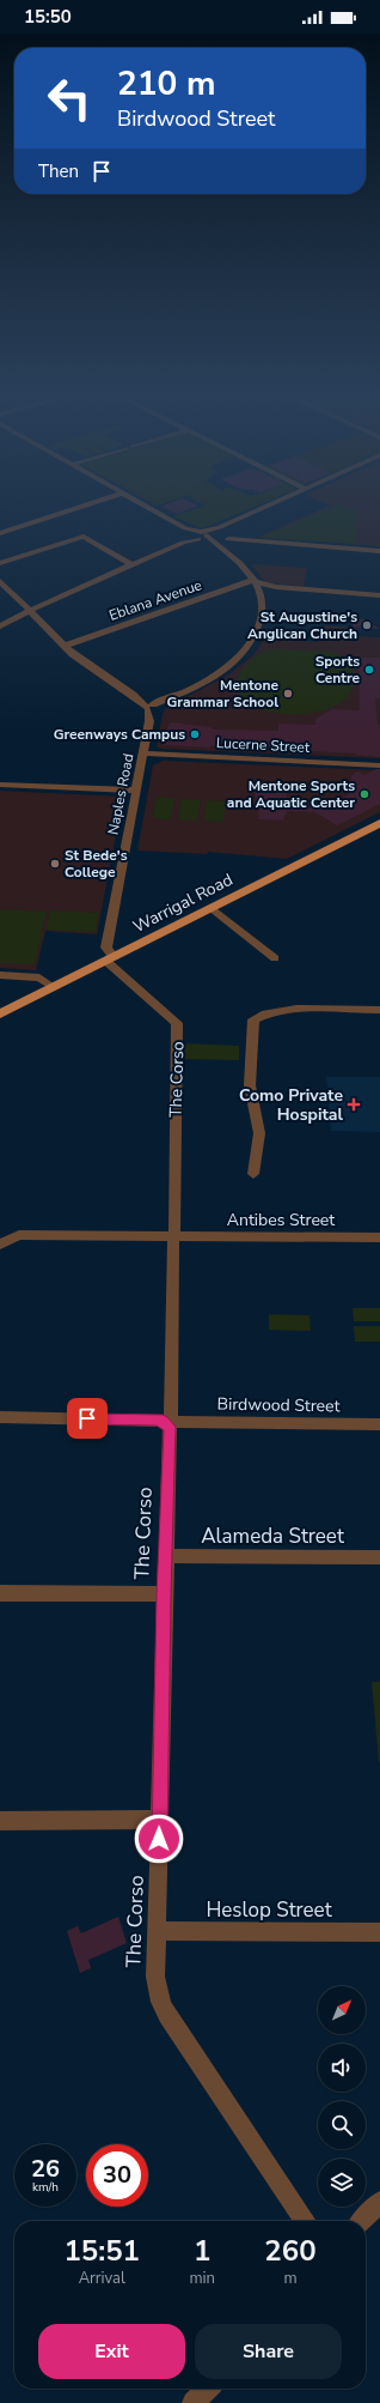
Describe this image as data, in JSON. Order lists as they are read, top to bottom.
{
  "streets": {
    "main road": ["Warrigal Road"],
    "street": [
      "Eblana Avenue",
      "Lucerne Street",
      "Naples Road",
      "The Corso",
      "Antibes Street",
      "Birdwood Street",
      "Alameda Street",
      "Heslop Street"
    ]
  },
  "crossings": [
    ["Lucerne Street", "Naples Road"],
    ["Naples Road", "Warrigal Road"],
    ["Naples Road", "The Corso"],
    ["Warrigal Road", "The Corso"],
    ["The Corso", "Antibes Street"],
    ["The Corso", "Birdwood Street"],
    ["The Corso", "Alameda Street"],
    ["The Corso", "Heslop Street"]
  ],
  "places": {
    "other": [
      "St Augustine's Anglican Church",
      "Sports Centre",
      "Mentone Grammar School",
      "Greenways Campus",
      "Mentone Sports and Aquatic Center",
      "St Bede's College"
    ],
    "health": ["Como Private Hospital"]
  },
  "north": "top right",
  "page": {
    "status": "15:50",
    "turn": ["210 m", "Birdwood Street"],
    "then": "Then",
    "speed": "26 km/h",
    "limit": "30",
    "eta": [
      "15:51",
      "Arrival",
      "1",
      "min",
      "260",
      "m"
    ],
    "buttons": ["Exit", "Share"]
  }
}
